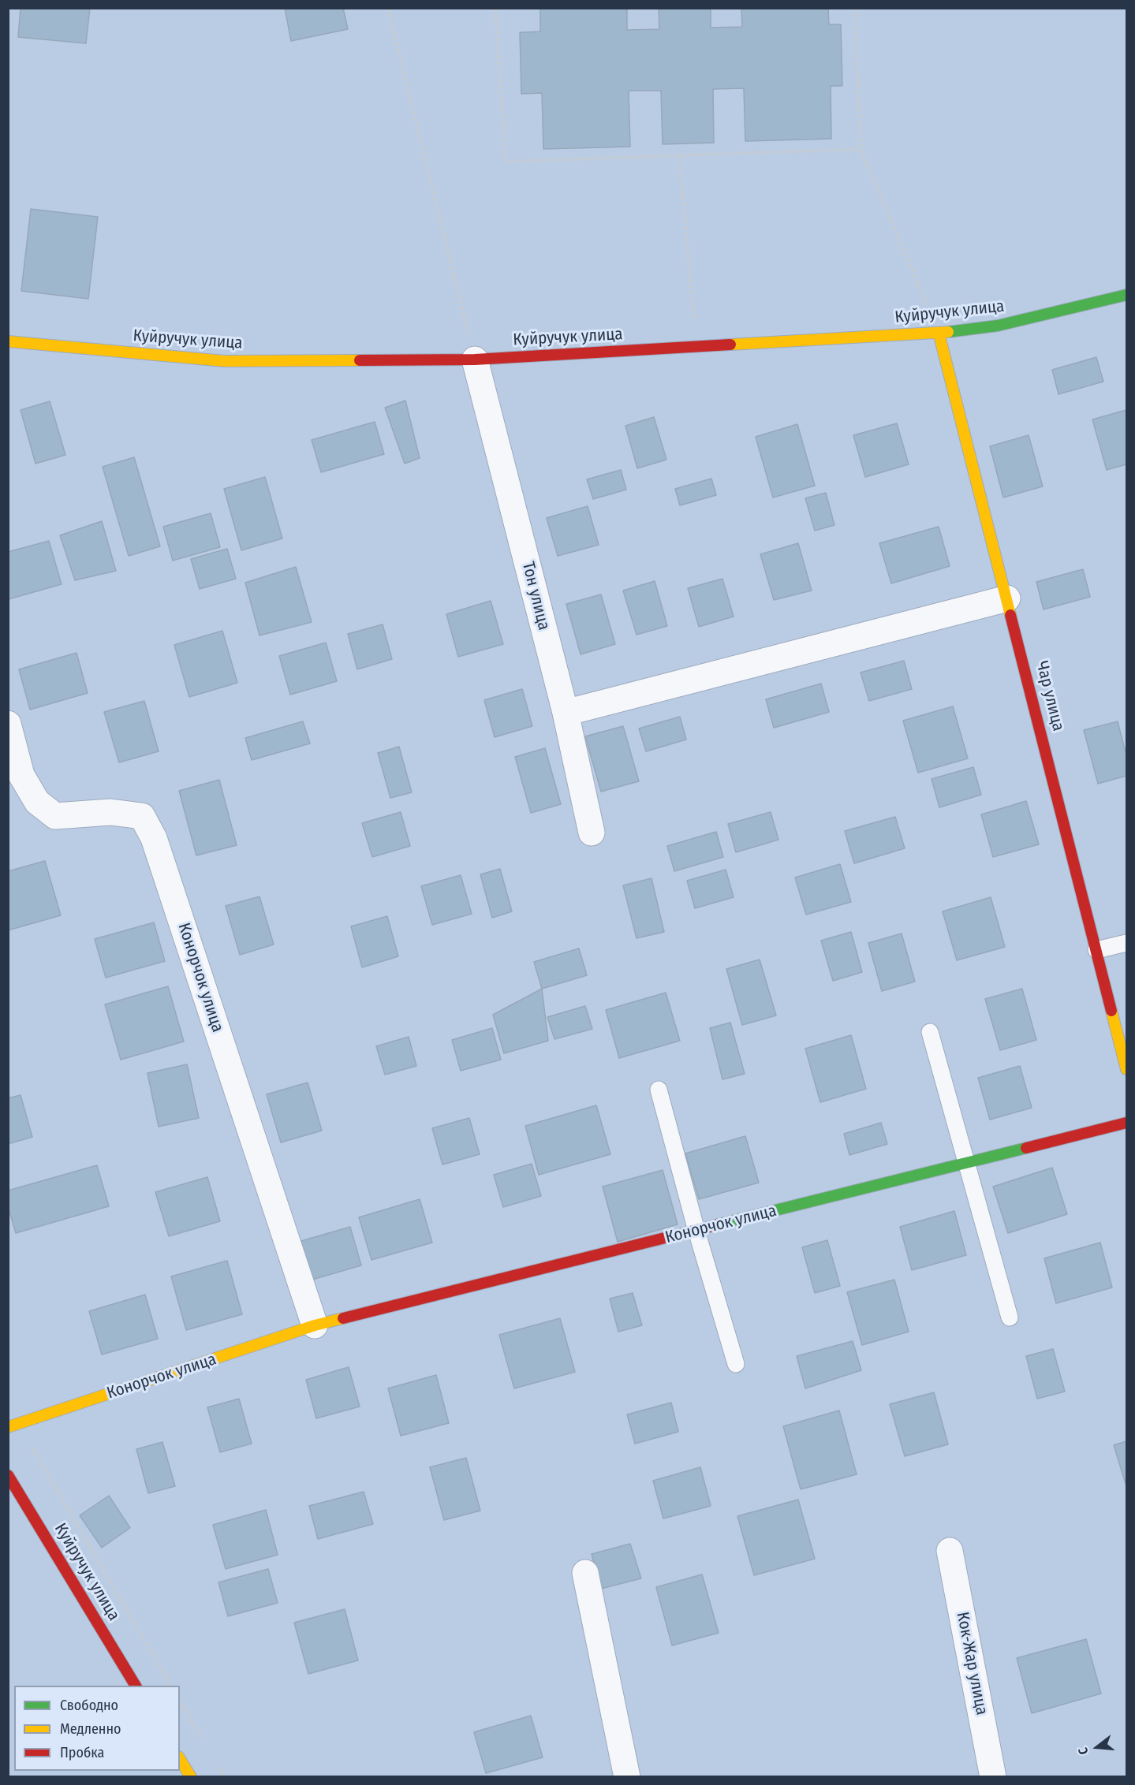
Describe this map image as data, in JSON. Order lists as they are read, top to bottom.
{
  "streets": {
    "street": [
      "Куйручук улица",
      "Тон улица",
      "Чар улица",
      "Конорчок улица",
      "Кок-Жар улица"
    ]
  },
  "crossings": [
    ["Куйручук улица", "Тон улица"],
    ["Куйручук улица", "Чар улица"]
  ],
  "legend": ["Свободно", "Медленно", "Пробка"],
  "north": "left"
}
